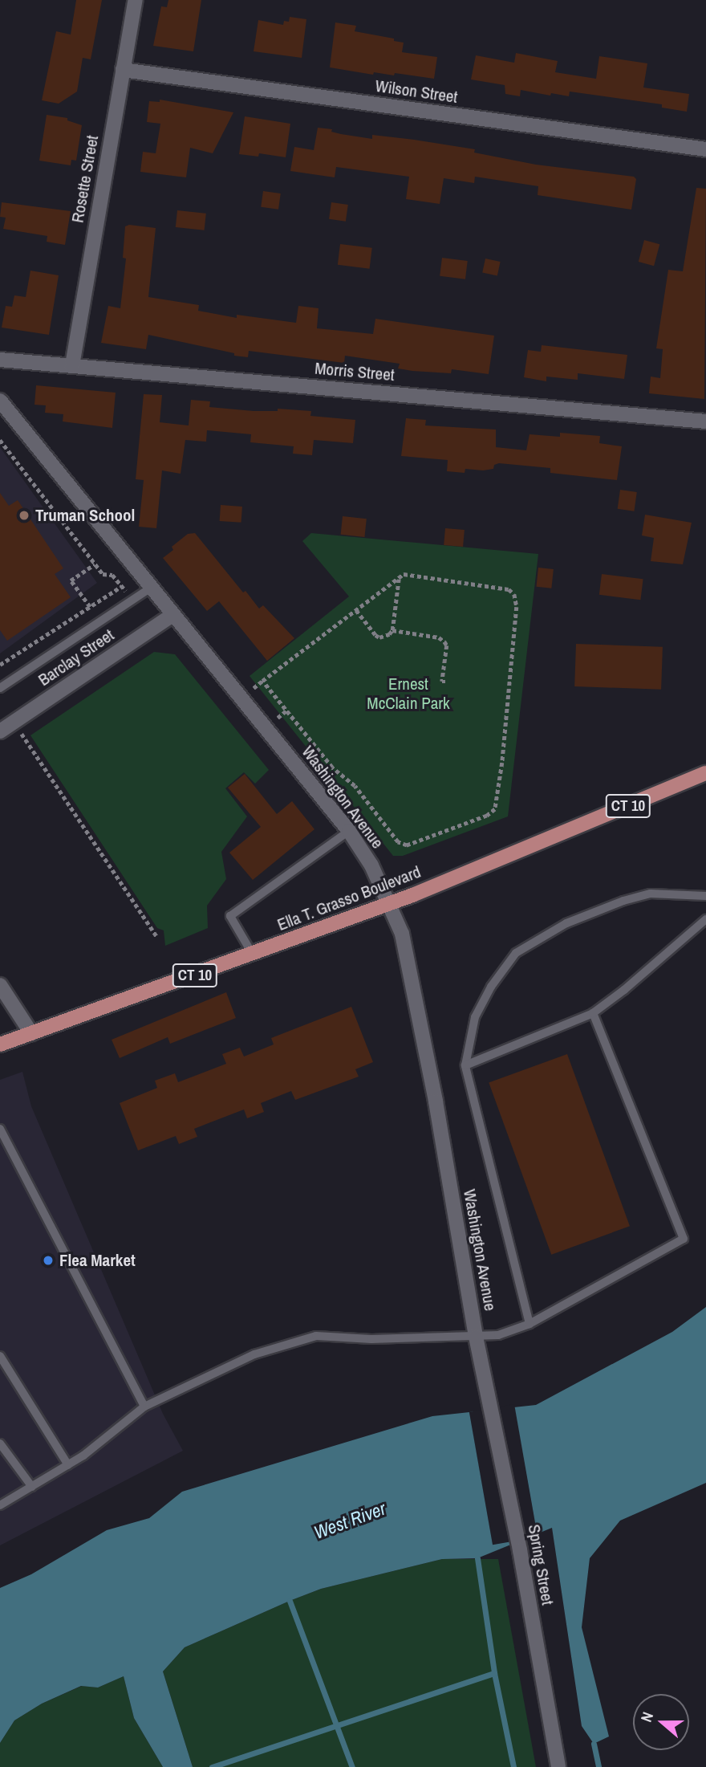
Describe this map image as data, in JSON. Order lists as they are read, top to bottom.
{
  "streets": {
    "main road": ["CT 10", "Ella T. Grasso Boulevard"],
    "street": [
      "Wilson Street",
      "Rosette Street",
      "Morris Street",
      "Barclay Street",
      "Washington Avenue",
      "Spring Street"
    ]
  },
  "crossings": [
    ["Wilson Street", "Rosette Street"],
    ["Rosette Street", "Morris Street"],
    ["Barclay Street", "Washington Avenue"],
    ["Washington Avenue", "Ella T. Grasso Boulevard"],
    ["Washington Avenue", "Spring Street"]
  ],
  "water": ["West River"],
  "parks": ["Ernest McClain Park"],
  "places": ["Truman School", "Flea Market"],
  "north": "left"
}
